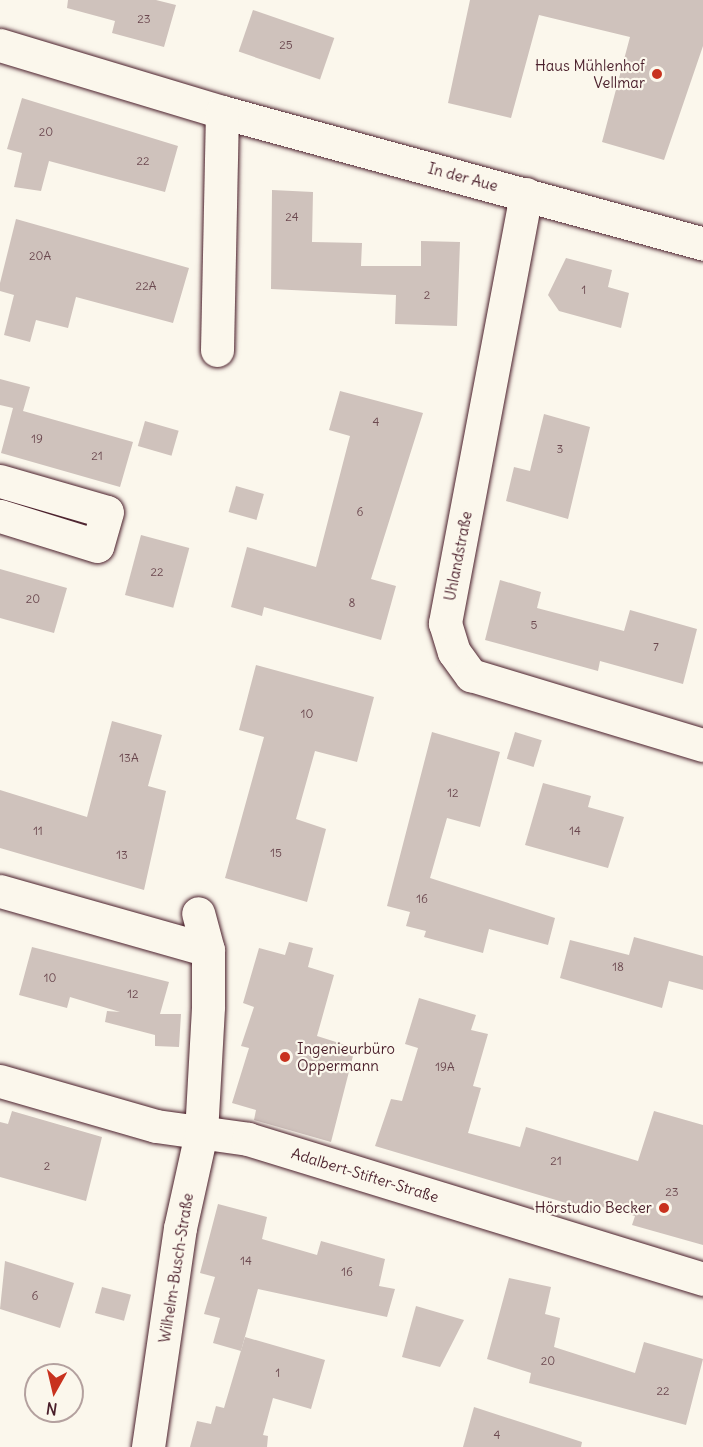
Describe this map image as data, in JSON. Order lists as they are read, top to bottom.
{
  "streets": {
    "street": [
      "In der Aue",
      "Uhlandstraße",
      "Adalbert-Stifter-Straße",
      "Wilhelm-Busch-Straße"
    ]
  },
  "crossings": [
    ["In der Aue", "Uhlandstraße"],
    ["Adalbert-Stifter-Straße", "Wilhelm-Busch-Straße"]
  ],
  "places": ["Haus Mühlenhof Vellmar", "Ingenieurbüro Oppermann", "Hörstudio Becker"],
  "house_numbers": [
    "23",
    "25",
    "20",
    "22",
    "24",
    "20A",
    "22A",
    "1",
    "2",
    "4",
    "19",
    "3",
    "21",
    "6",
    "22",
    "20",
    "8",
    "5",
    "7",
    "10",
    "13A",
    "12",
    "11",
    "14",
    "15",
    "13",
    "16",
    "18",
    "10",
    "12",
    "19A",
    "21",
    "2",
    "23",
    "14",
    "16",
    "6",
    "20",
    "1",
    "22",
    "4"
  ],
  "north": "bottom"
}
